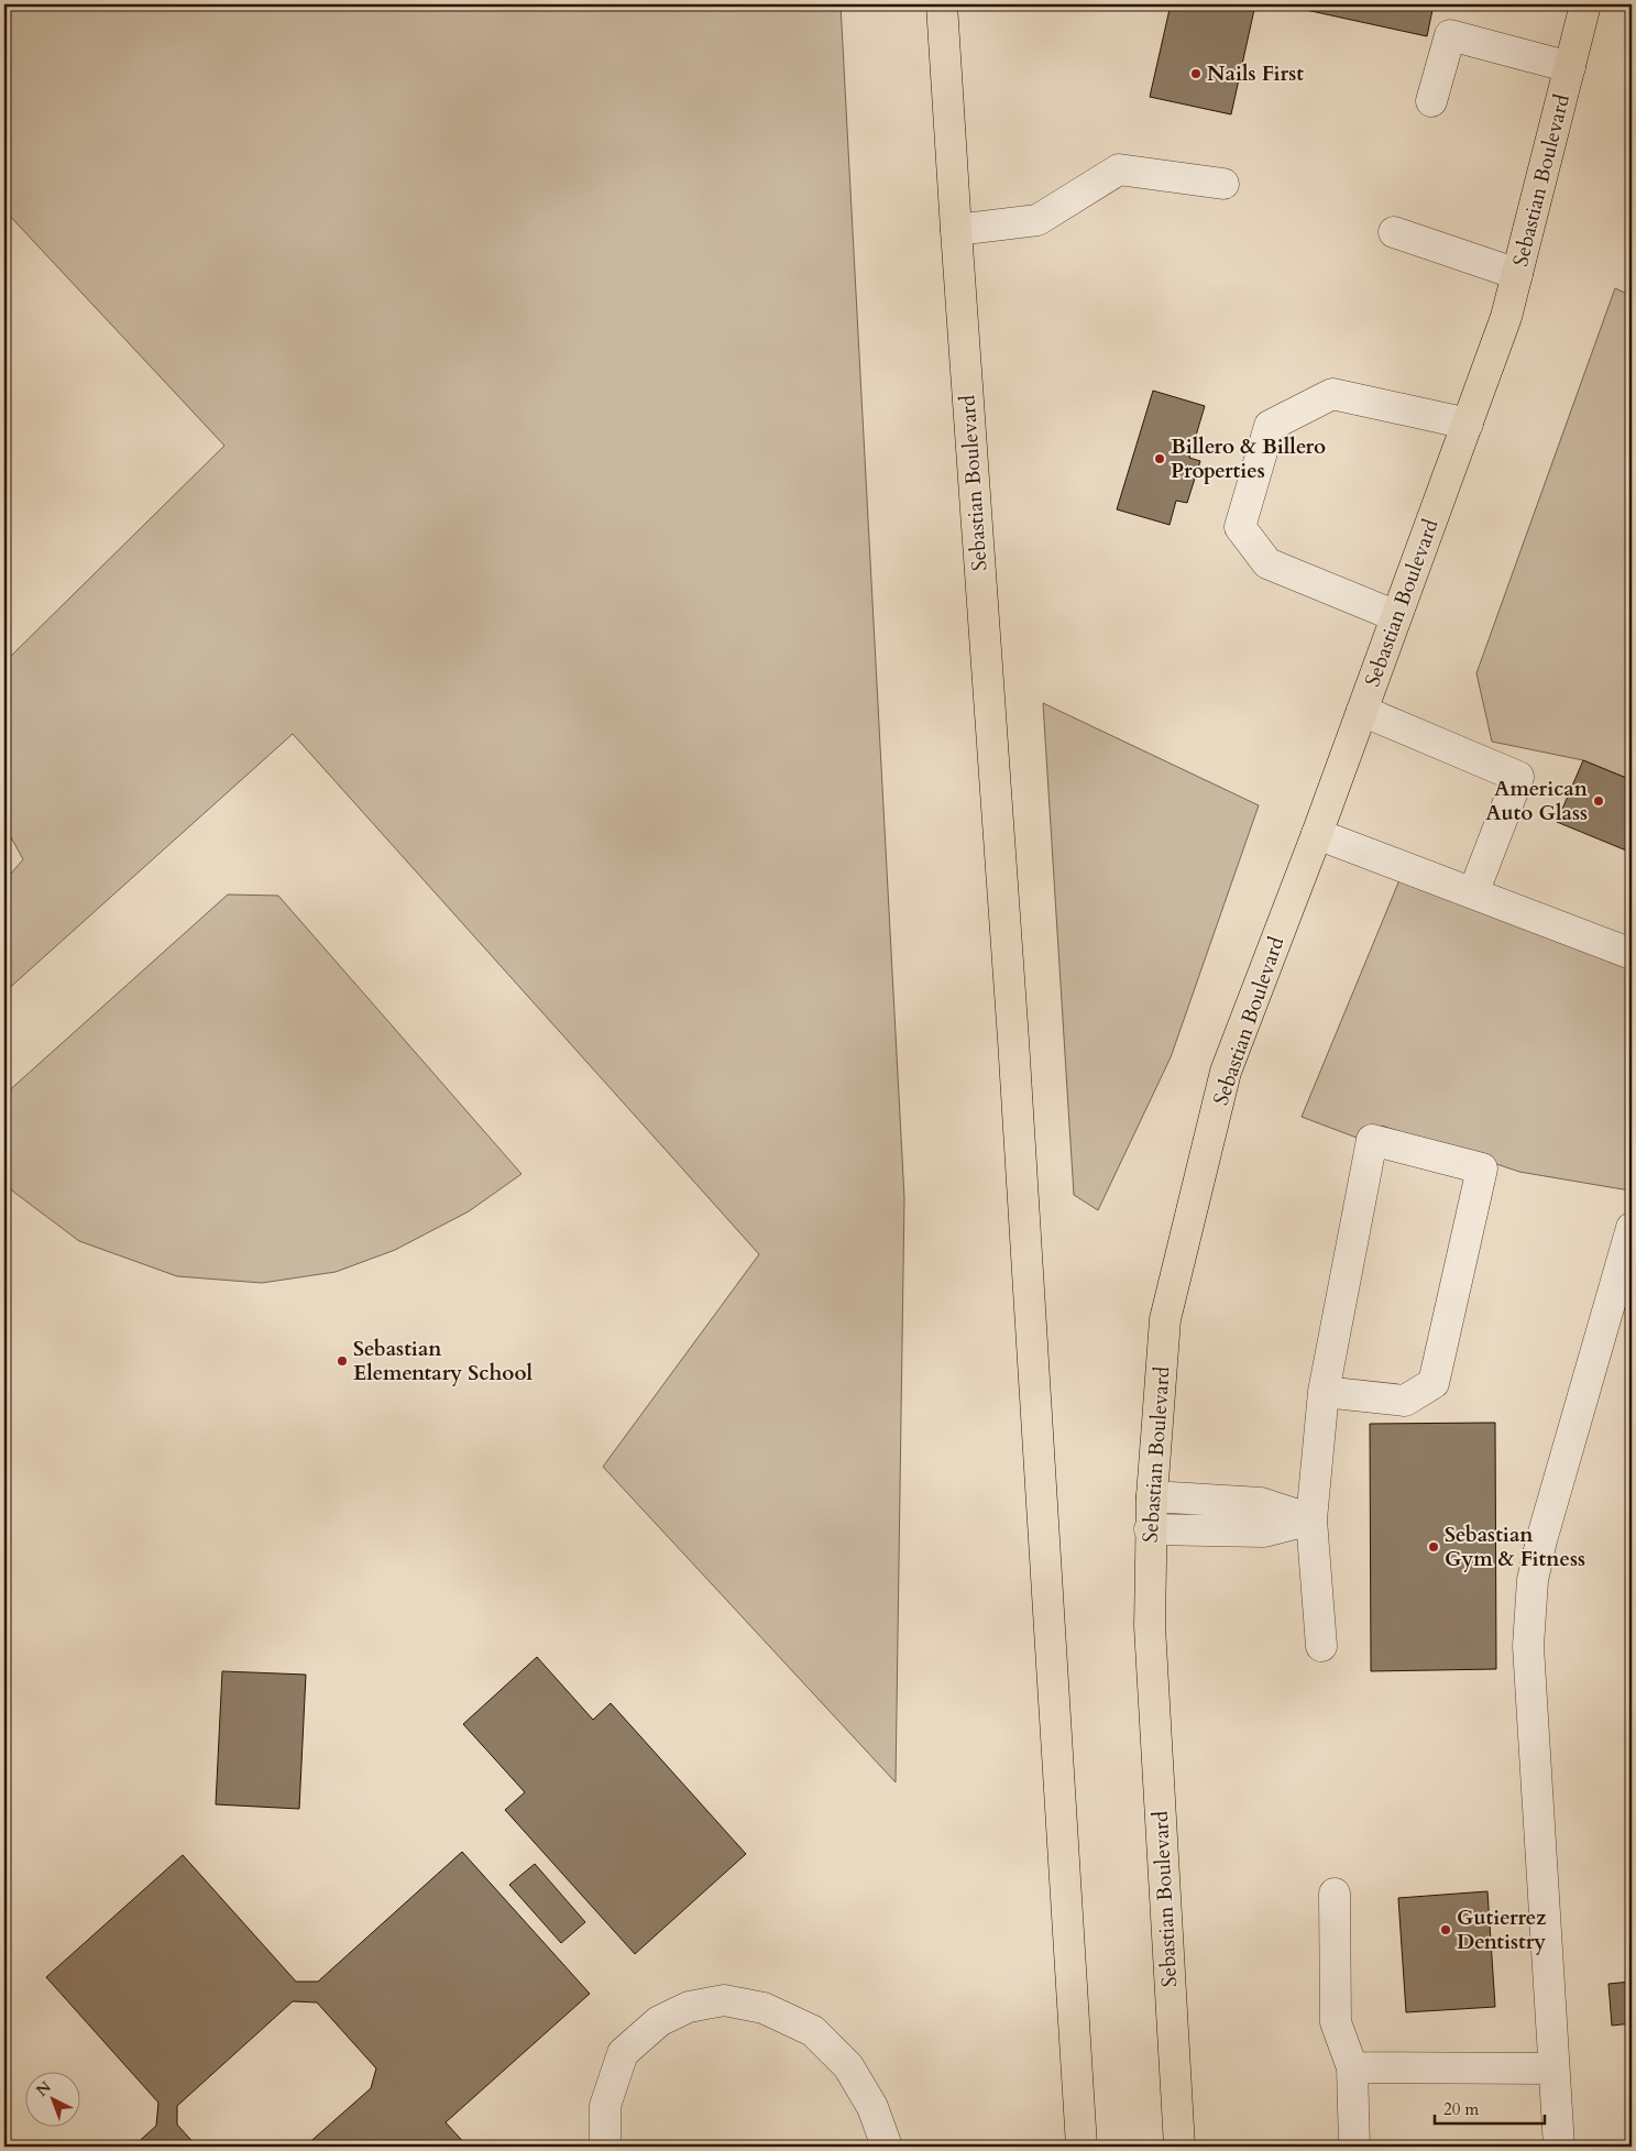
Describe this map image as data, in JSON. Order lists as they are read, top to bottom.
{
  "streets": {
    "main road": ["Sebastian Boulevard"]
  },
  "places": [
    "Nails First",
    "Billero & Billero Properties",
    "American Auto Glass",
    "Sebastian Elementary School",
    "Sebastian Gym & Fitness",
    "Gutierrez Dentistry"
  ],
  "scale_bar": "20 m",
  "north": "top left"
}
